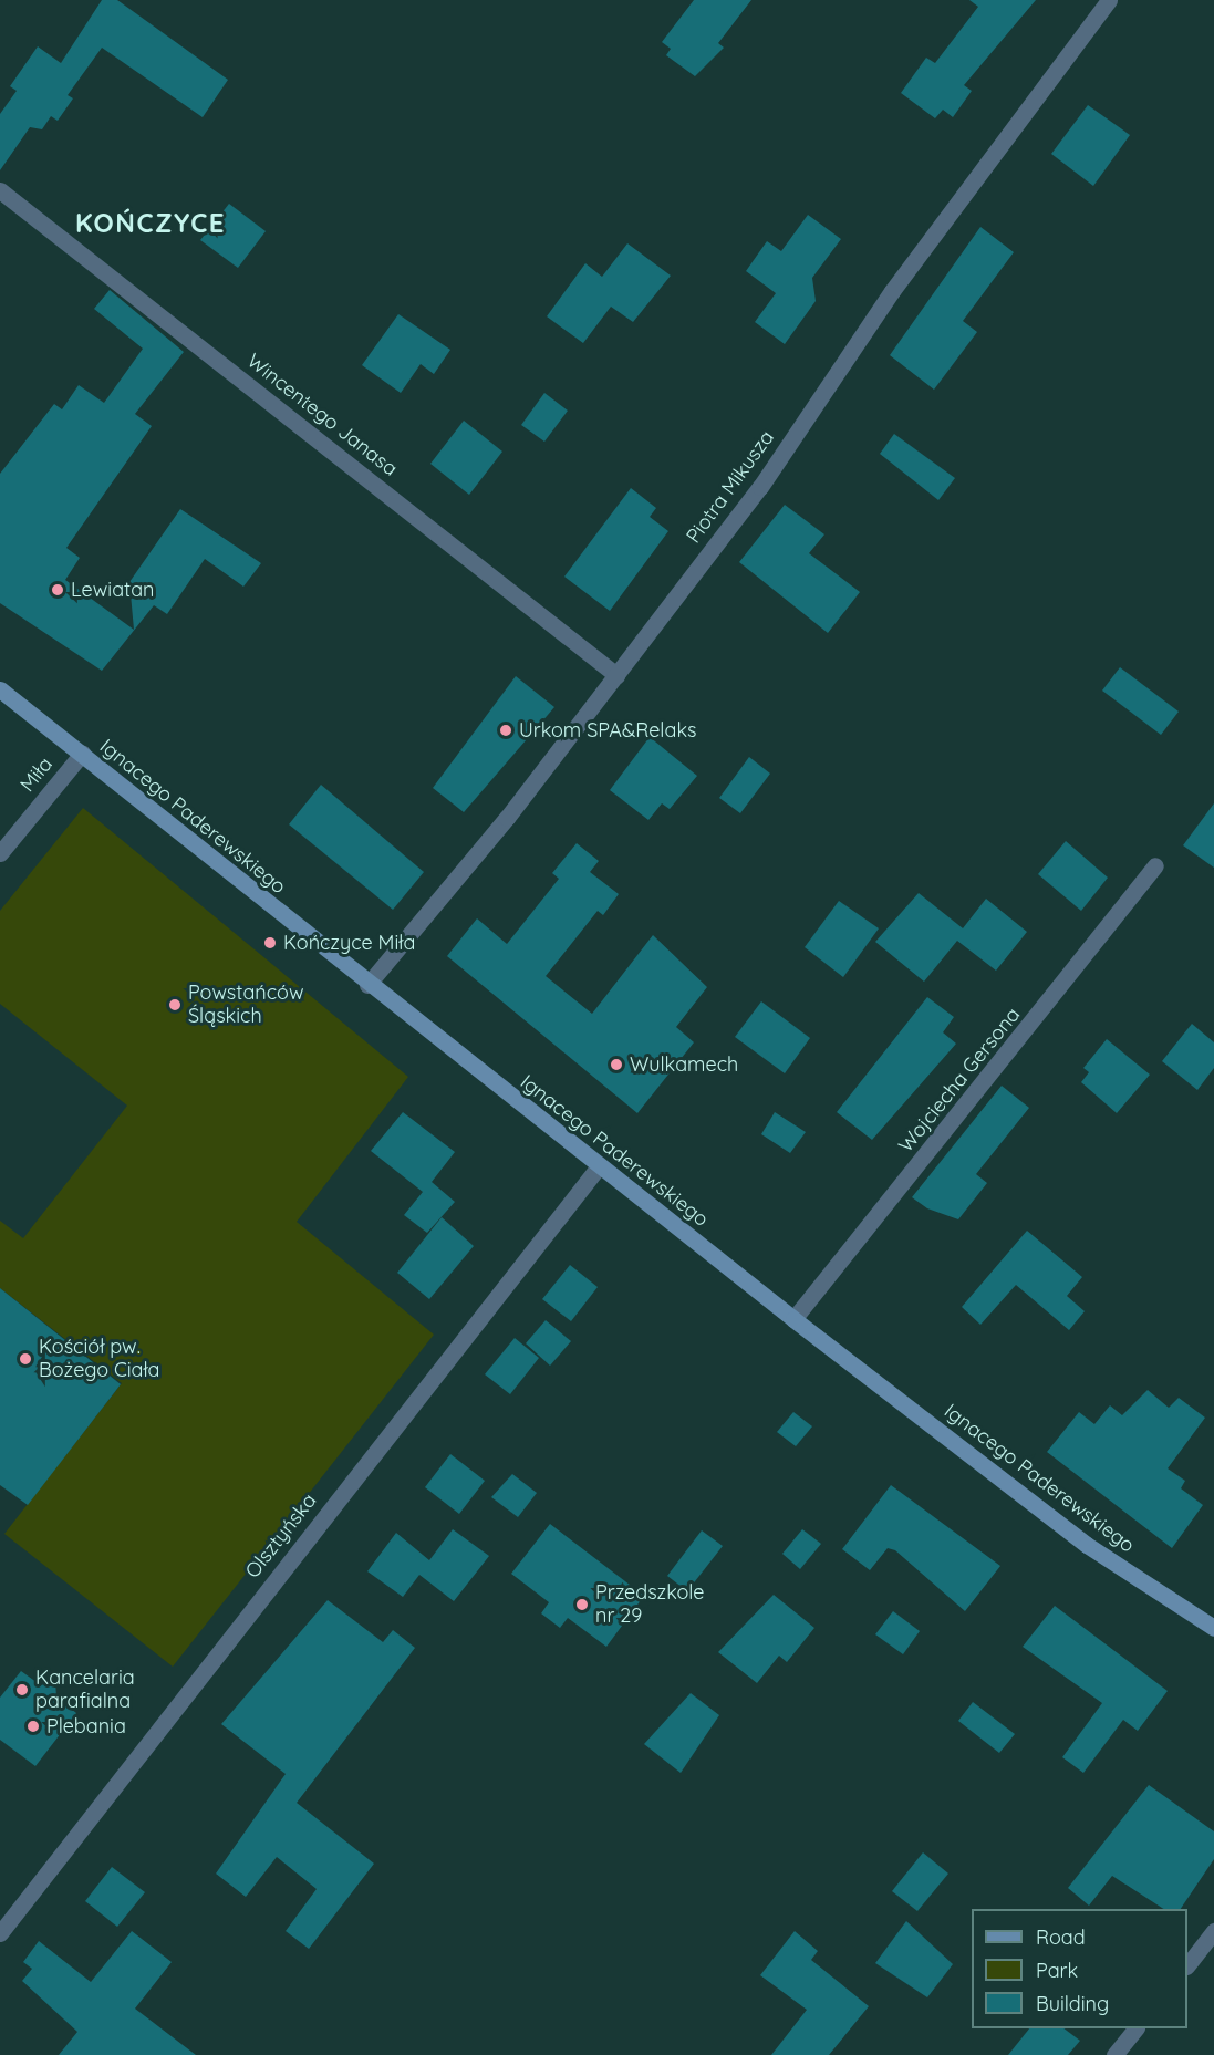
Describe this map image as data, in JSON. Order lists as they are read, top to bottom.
{
  "streets": {
    "main road": ["Ignacego Paderewskiego"],
    "street": [
      "Wincentego Janasa",
      "Piotra Mikusza",
      "Miła",
      "Wojciecha Gersona",
      "Olsztyńska"
    ]
  },
  "crossings": [
    ["Wincentego Janasa", "Piotra Mikusza"],
    ["Piotra Mikusza", "Ignacego Paderewskiego"],
    ["Miła", "Ignacego Paderewskiego"],
    ["Ignacego Paderewskiego", "Wojciecha Gersona"],
    ["Ignacego Paderewskiego", "Olsztyńska"]
  ],
  "districts": ["KOŃCZYCE"],
  "places": [
    "Lewiatan",
    "Urkom SPA&Relaks",
    "Kończyce Miła",
    "Powstańców Śląskich",
    "Wulkamech",
    "Kościół pw. Bożego Ciała",
    "Przedszkole nr 29",
    "Kancelaria parafialna",
    "Plebania"
  ],
  "legend": ["Road", "Park", "Building"]
}
